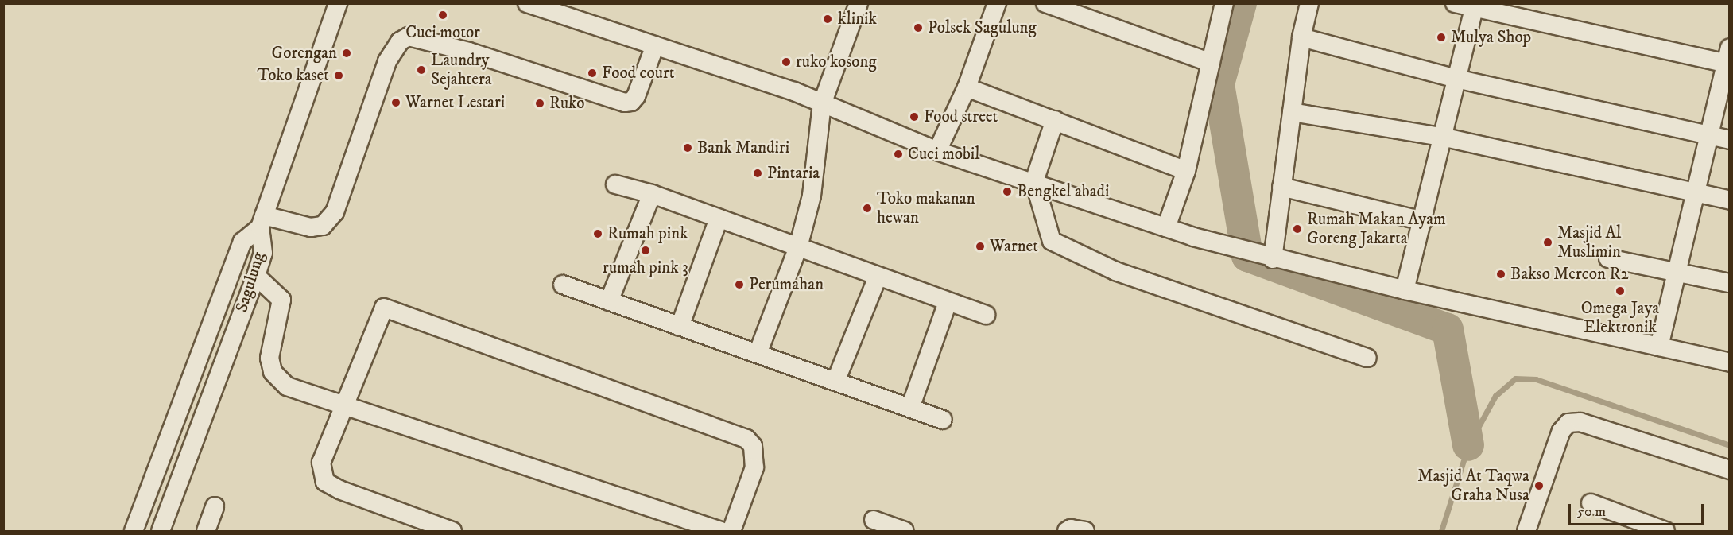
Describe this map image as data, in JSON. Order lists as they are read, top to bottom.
{
  "streets": {
    "street": ["Sagulung"]
  },
  "places": [
    "Cuci motor",
    "klinik",
    "Polsek Sagulung",
    "Mulya Shop",
    "Gorengan",
    "ruko kosong",
    "Laundry Sejahtera",
    "Food court",
    "Toko kaset",
    "Warnet Lestari",
    "Ruko",
    "Food street",
    "Bank Mandiri",
    "Cuci mobil",
    "Pintaria",
    "Bengkel abadi",
    "Toko makanan hewan",
    "Rumah Makan Ayam Goreng Jakarta",
    "Rumah pink",
    "Masjid Al Muslimin",
    "Warnet",
    "rumah pink 3",
    "Bakso Mercon R2",
    "Perumahan",
    "Omega Jaya Elektronik",
    "Masjid At Taqwa Graha Nusa"
  ],
  "scale_bar": "50 m"
}
